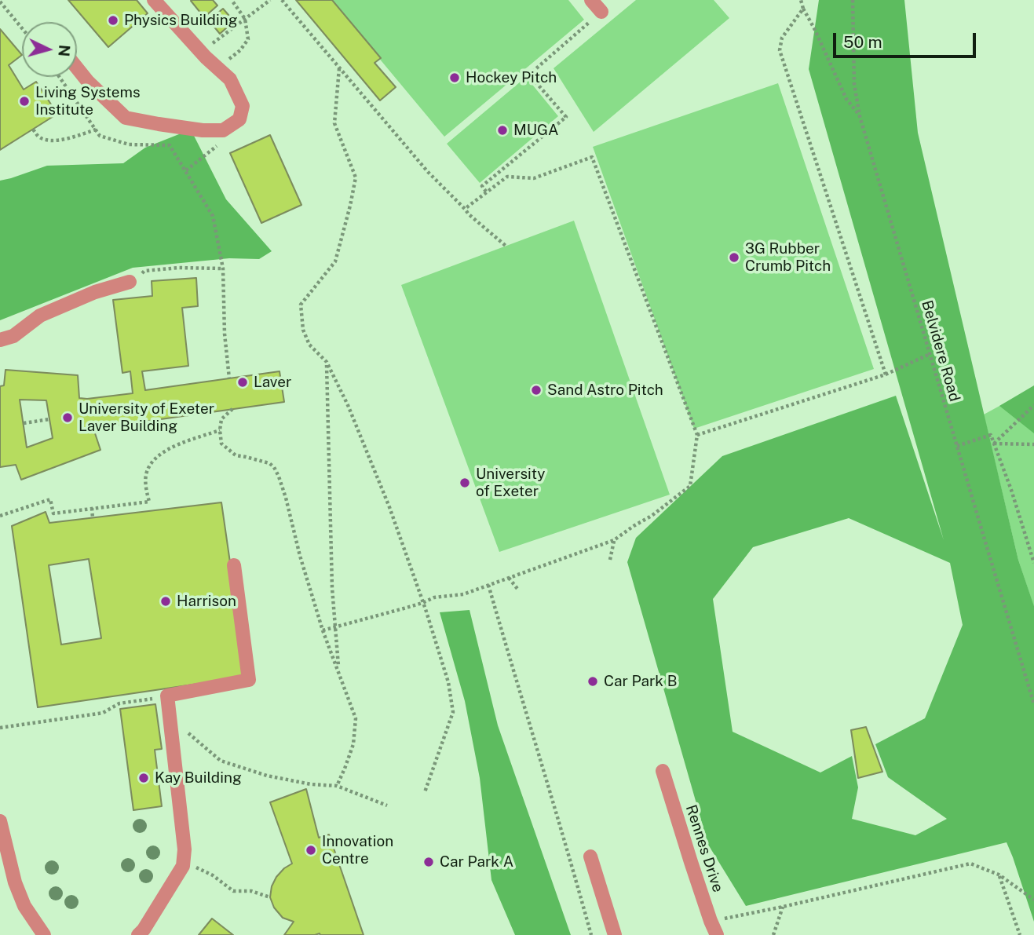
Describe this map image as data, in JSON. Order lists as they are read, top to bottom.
{
  "streets": {
    "street": ["Rennes Drive"],
    "path": ["Belvidere Road"]
  },
  "places": [
    "Physics Building",
    "Hockey Pitch",
    "Living Systems Institute",
    "MUGA",
    "3G Rubber Crumb Pitch",
    "Laver",
    "Sand Astro Pitch",
    "University of Exeter Laver Building",
    "University of Exeter",
    "Harrison",
    "Car Park B",
    "Kay Building",
    "Innovation Centre",
    "Car Park A"
  ],
  "scale_bar": "50 m",
  "north": "right"
}
